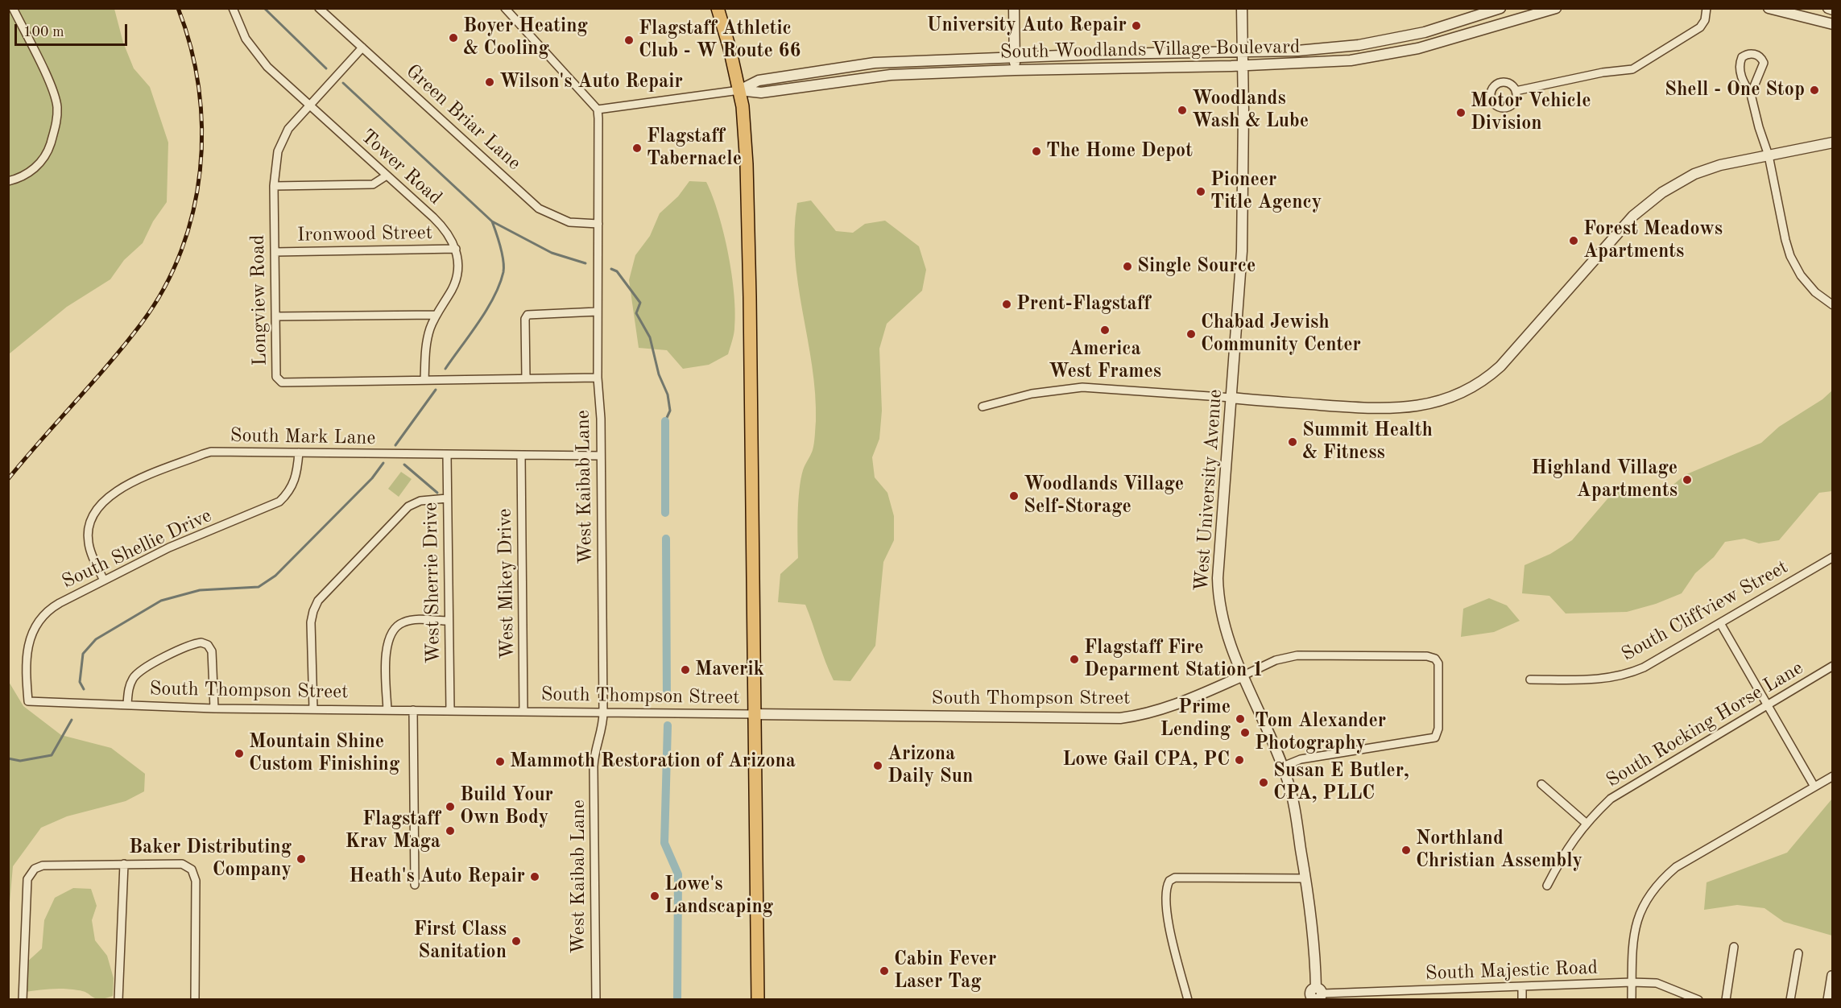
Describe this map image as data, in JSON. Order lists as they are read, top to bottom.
{
  "streets": {
    "street": [
      "South Woodlands Village Boulevard",
      "Green Briar Lane",
      "Tower Road",
      "Ironwood Street",
      "Longview Road",
      "South Mark Lane",
      "West Kaibab Lane",
      "West University Avenue",
      "South Shellie Drive",
      "West Sherrie Drive",
      "West Mikey Drive",
      "South Cliffview Street",
      "South Thompson Street",
      "South Rocking Horse Lane",
      "South Majestic Road"
    ]
  },
  "crossings": [
    ["South Woodlands Village Boulevard", "West Kaibab Lane"],
    ["South Woodlands Village Boulevard", "West University Avenue"],
    ["Green Briar Lane", "Longview Road"],
    ["Green Briar Lane", "West Kaibab Lane"],
    ["Tower Road", "Ironwood Street"],
    ["Tower Road", "Longview Road"],
    ["Ironwood Street", "Longview Road"],
    ["Longview Road", "West Kaibab Lane"],
    ["South Mark Lane", "West Kaibab Lane"],
    ["South Mark Lane", "South Shellie Drive"],
    ["South Mark Lane", "West Sherrie Drive"],
    ["South Mark Lane", "West Mikey Drive"],
    ["West Kaibab Lane", "South Thompson Street"],
    ["West University Avenue", "South Thompson Street"],
    ["West University Avenue", "South Majestic Road"],
    ["South Shellie Drive", "South Thompson Street"],
    ["West Sherrie Drive", "South Thompson Street"],
    ["West Mikey Drive", "South Thompson Street"]
  ],
  "places": [
    "University Auto Repair",
    "Boyer Heating & Cooling",
    "Flagstaff Athletic Club - W Route 66",
    "Wilson's Auto Repair",
    "Shell - One Stop",
    "Woodlands Wash & Lube",
    "Motor Vehicle Division",
    "Flagstaff Tabernacle",
    "The Home Depot",
    "Pioneer Title Agency",
    "Forest Meadows Apartments",
    "Single Source",
    "Prent-Flagstaff",
    "America West Frames",
    "Chabad Jewish Community Center",
    "Summit Health & Fitness",
    "Highland Village Apartments",
    "Woodlands Village Self-Storage",
    "Flagstaff Fire Deparment Station 1",
    "Maverik",
    "Prime Lending",
    "Tom Alexander Photography",
    "Mountain Shine Custom Finishing",
    "Lowe Gail CPA, PC",
    "Mammoth Restoration of Arizona",
    "Arizona Daily Sun",
    "Susan E Butler, CPA, PLLC",
    "Build Your Own Body",
    "Flagstaff Krav Maga",
    "Northland Christian Assembly",
    "Baker Distributing Company",
    "Heath's Auto Repair",
    "Lowe's Landscaping",
    "First Class Sanitation",
    "Cabin Fever Laser Tag"
  ],
  "scale_bar": "100 m"
}
